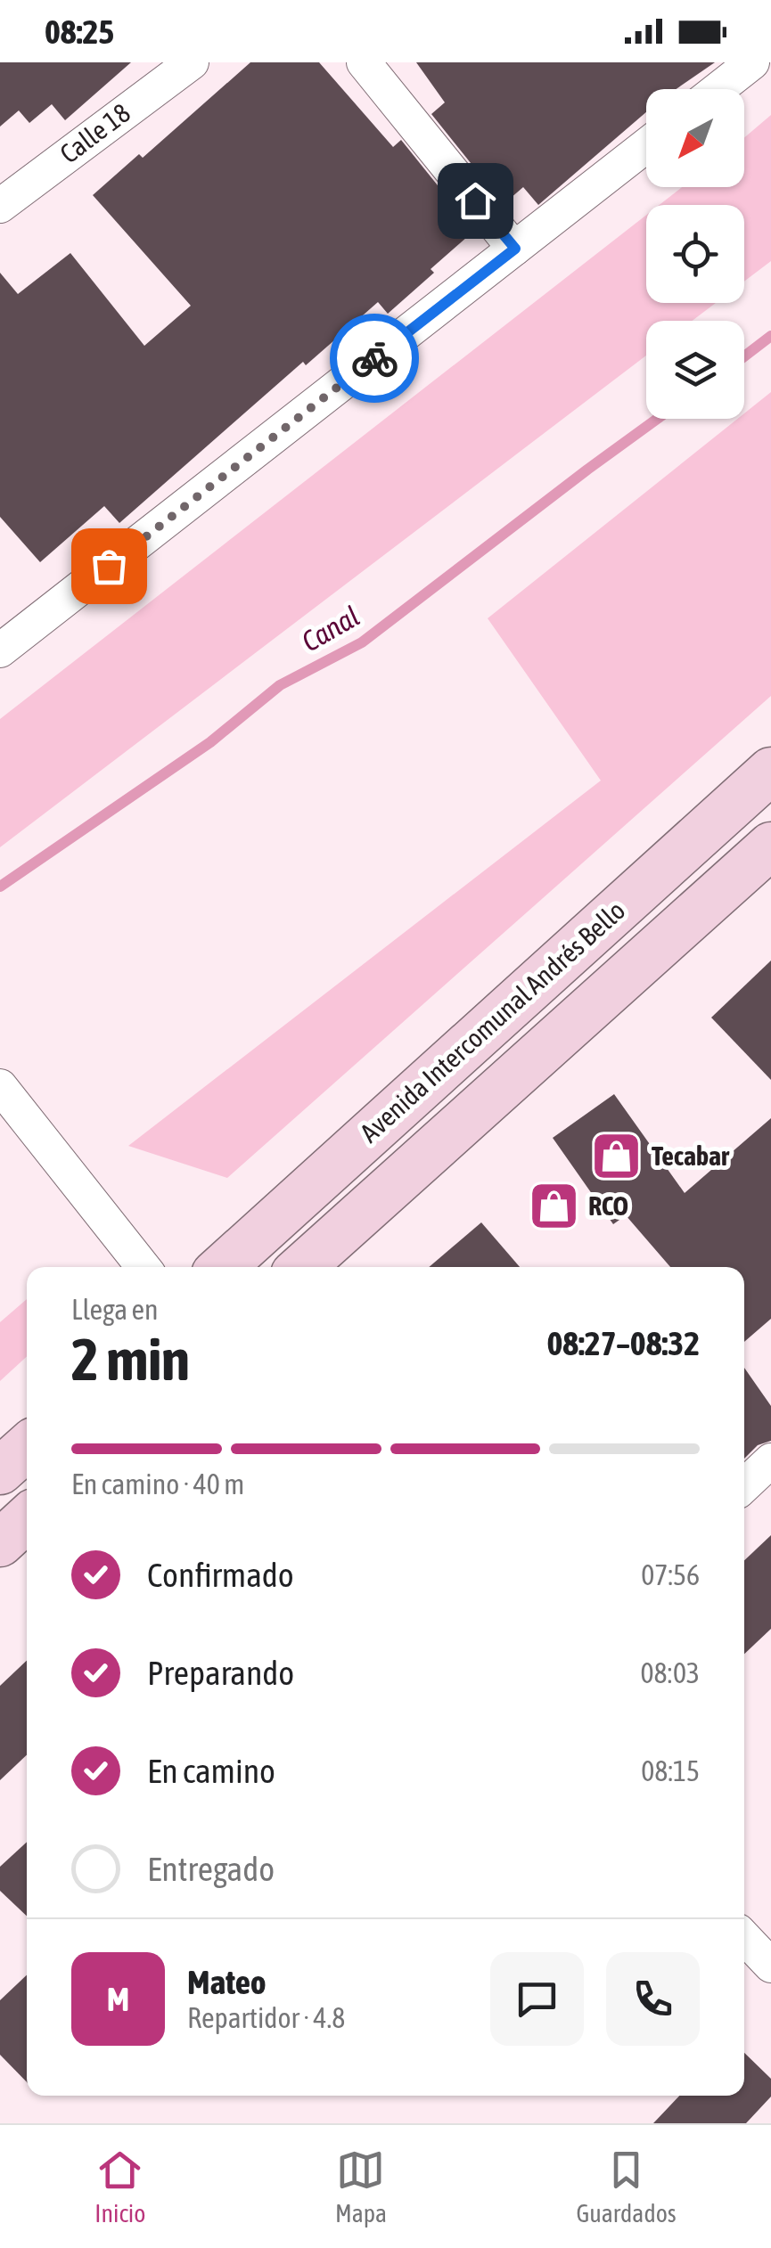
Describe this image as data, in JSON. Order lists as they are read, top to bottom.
{
  "streets": {
    "main road": ["Avenida Intercomunal Andrés Bello"],
    "street": ["Calle 18"]
  },
  "water": ["Canal"],
  "places": {
    "shop": ["Tecabar", "RCO"]
  },
  "north": "bottom left",
  "page": {
    "status": "08:25",
    "heading": ["2 min", "Llega en", "08:27–08:32"],
    "panel": ["Mateo", "Repartidor · 4.8"],
    "bar": "En camino · 40 m",
    "list": [
      ["Confirmado", "07:56"],
      ["Preparando", "08:03"],
      ["En camino", "08:15"],
      "Entregado"
    ],
    "round": "M",
    "tabs": ["Inicio", "Mapa", "Guardados"]
  }
}
